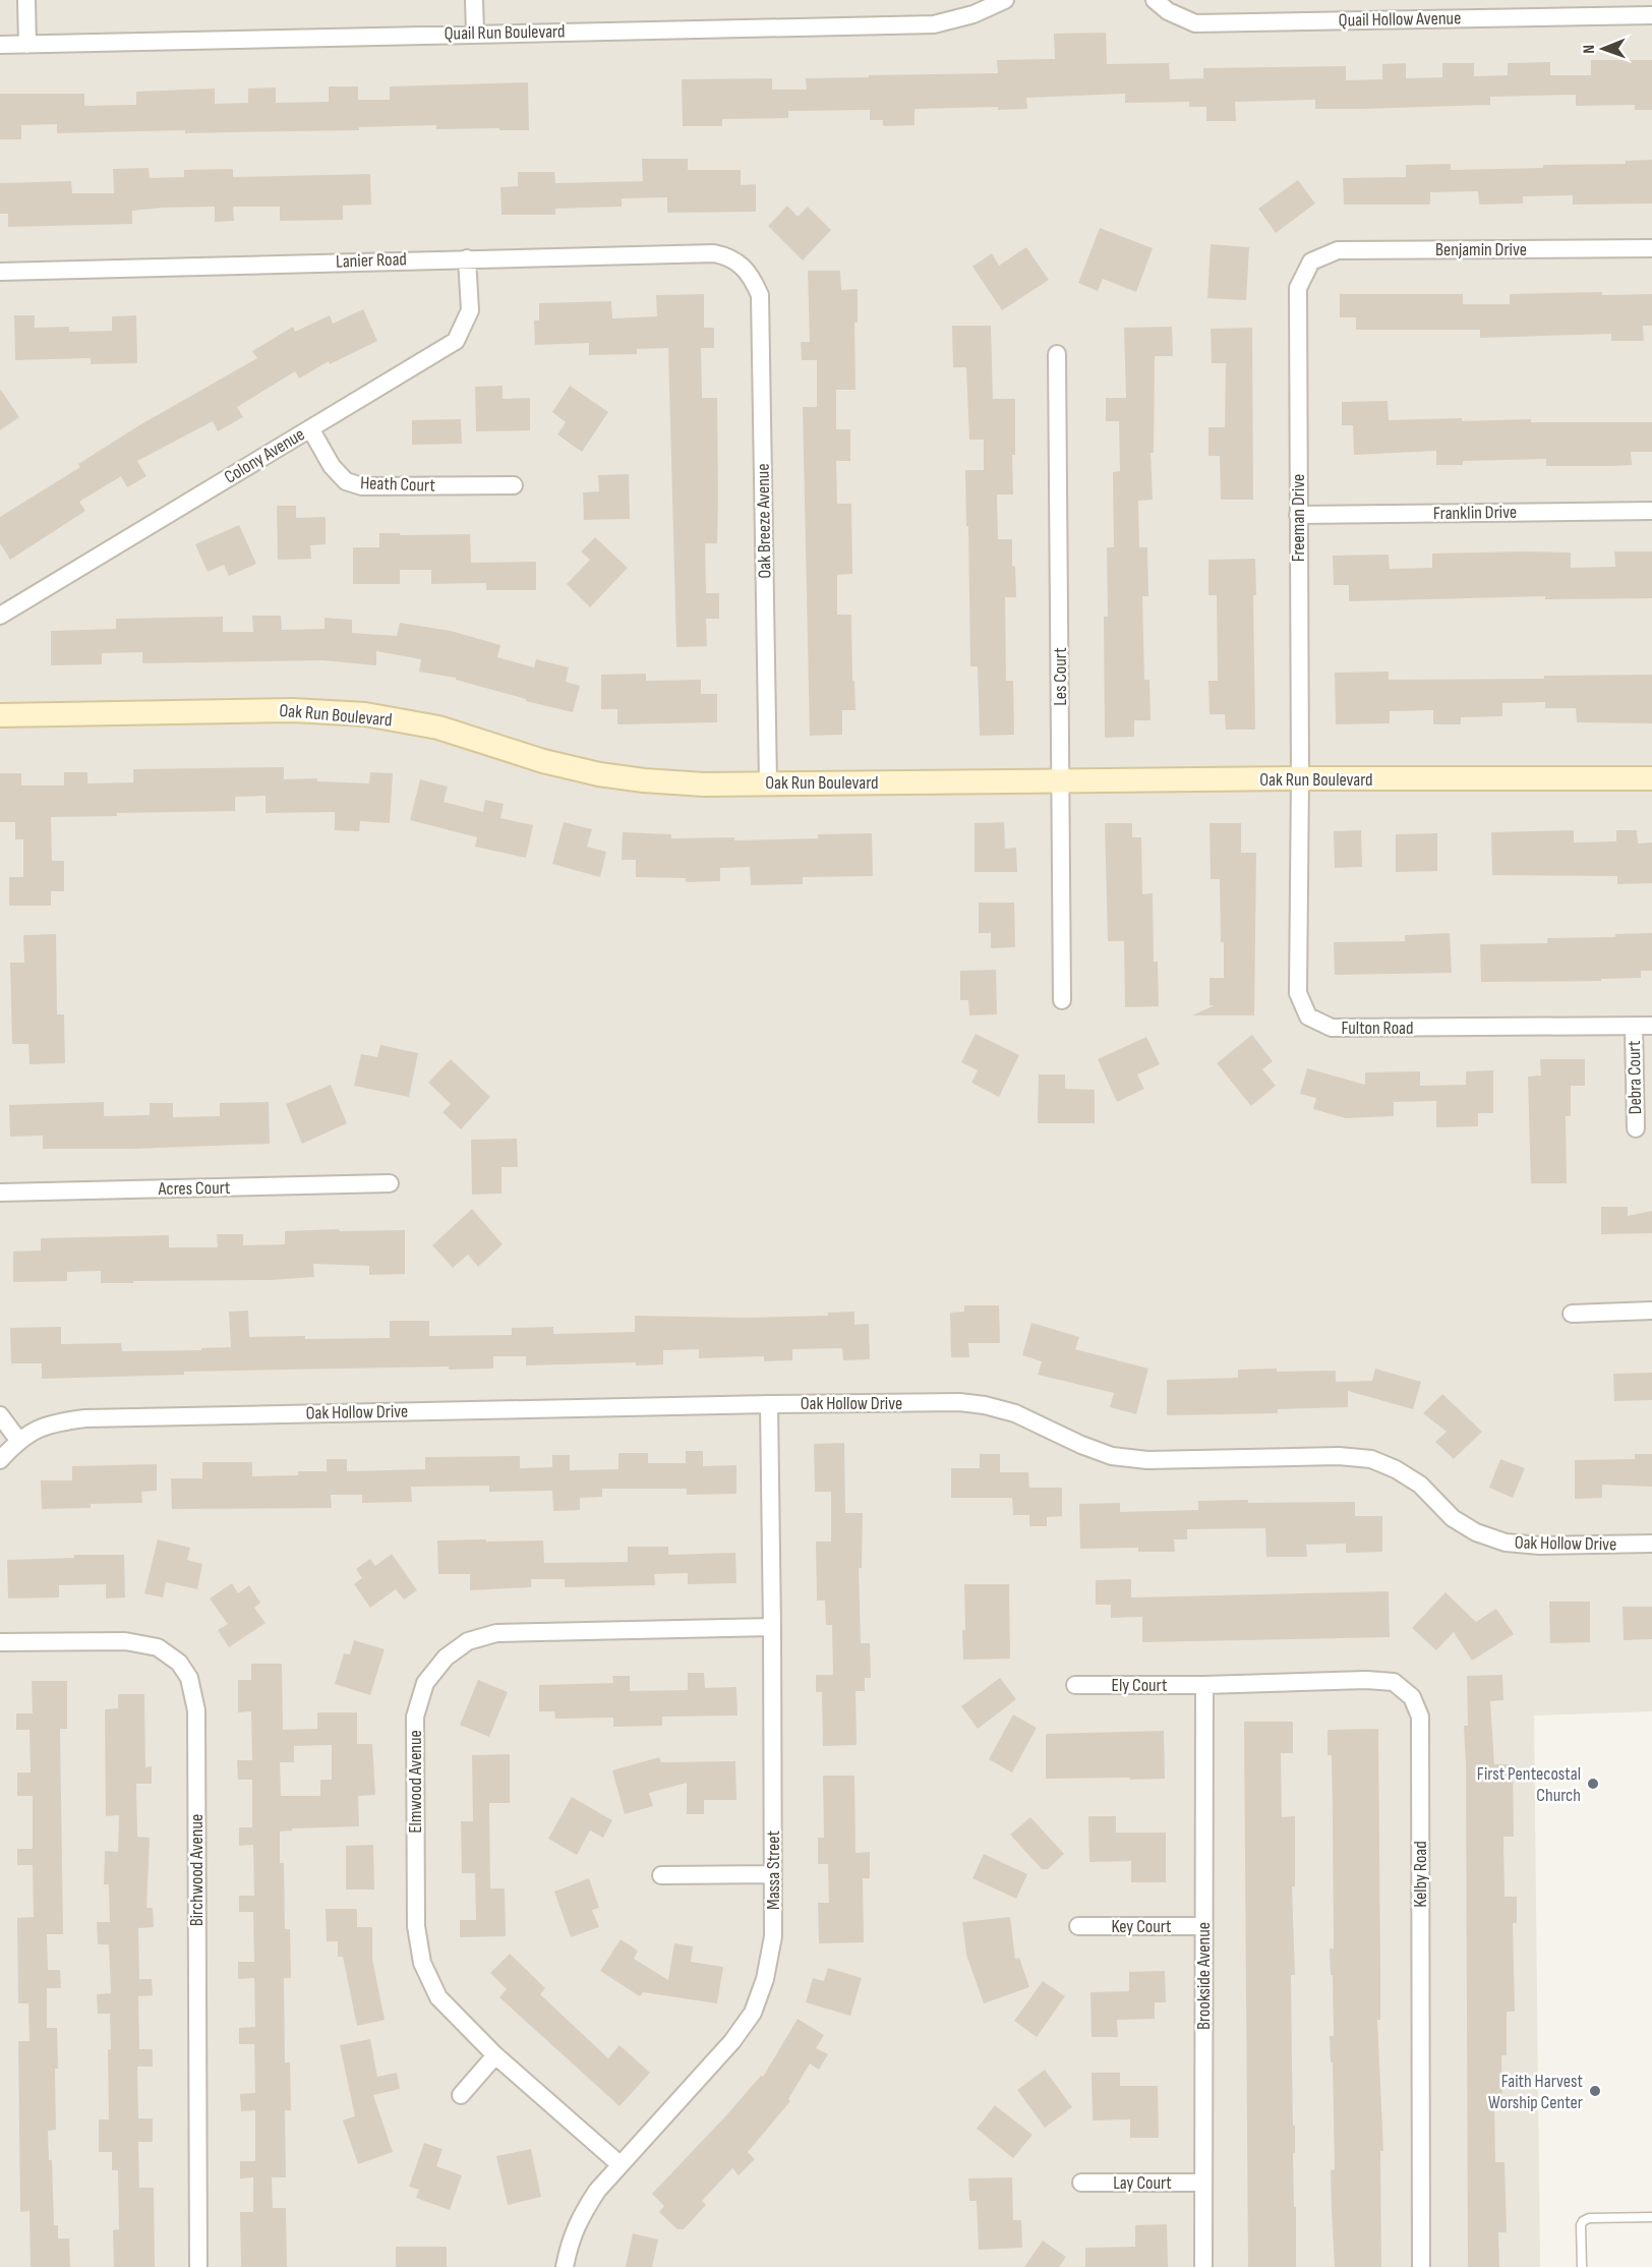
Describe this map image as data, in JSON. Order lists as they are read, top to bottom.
{
  "streets": {
    "street": [
      "Quail Hollow Avenue",
      "Quail Run Boulevard",
      "Benjamin Drive",
      "Lanier Road",
      "Colony Avenue",
      "Heath Court",
      "Franklin Drive",
      "Freeman Drive",
      "Oak Breeze Avenue",
      "Les Court",
      "Oak Run Boulevard",
      "Fulton Road",
      "Debra Court",
      "Acres Court",
      "Oak Hollow Drive",
      "Ely Court",
      "Elmwood Avenue",
      "Birchwood Avenue",
      "Massa Street",
      "Kelby Road",
      "Key Court",
      "Brookside Avenue",
      "Lay Court"
    ]
  },
  "crossings": [
    ["Benjamin Drive", "Freeman Drive"],
    ["Lanier Road", "Colony Avenue"],
    ["Lanier Road", "Oak Breeze Avenue"],
    ["Colony Avenue", "Heath Court"],
    ["Franklin Drive", "Freeman Drive"],
    ["Freeman Drive", "Oak Run Boulevard"],
    ["Freeman Drive", "Fulton Road"],
    ["Oak Breeze Avenue", "Oak Run Boulevard"],
    ["Les Court", "Oak Run Boulevard"],
    ["Oak Run Boulevard", "Fulton Road"],
    ["Fulton Road", "Debra Court"],
    ["Oak Hollow Drive", "Massa Street"],
    ["Ely Court", "Kelby Road"],
    ["Ely Court", "Brookside Avenue"],
    ["Elmwood Avenue", "Massa Street"],
    ["Kelby Road", "Brookside Avenue"],
    ["Key Court", "Brookside Avenue"],
    ["Brookside Avenue", "Lay Court"]
  ],
  "places": ["First Pentecostal Church", "Faith Harvest Worship Center"],
  "north": "left"
}
